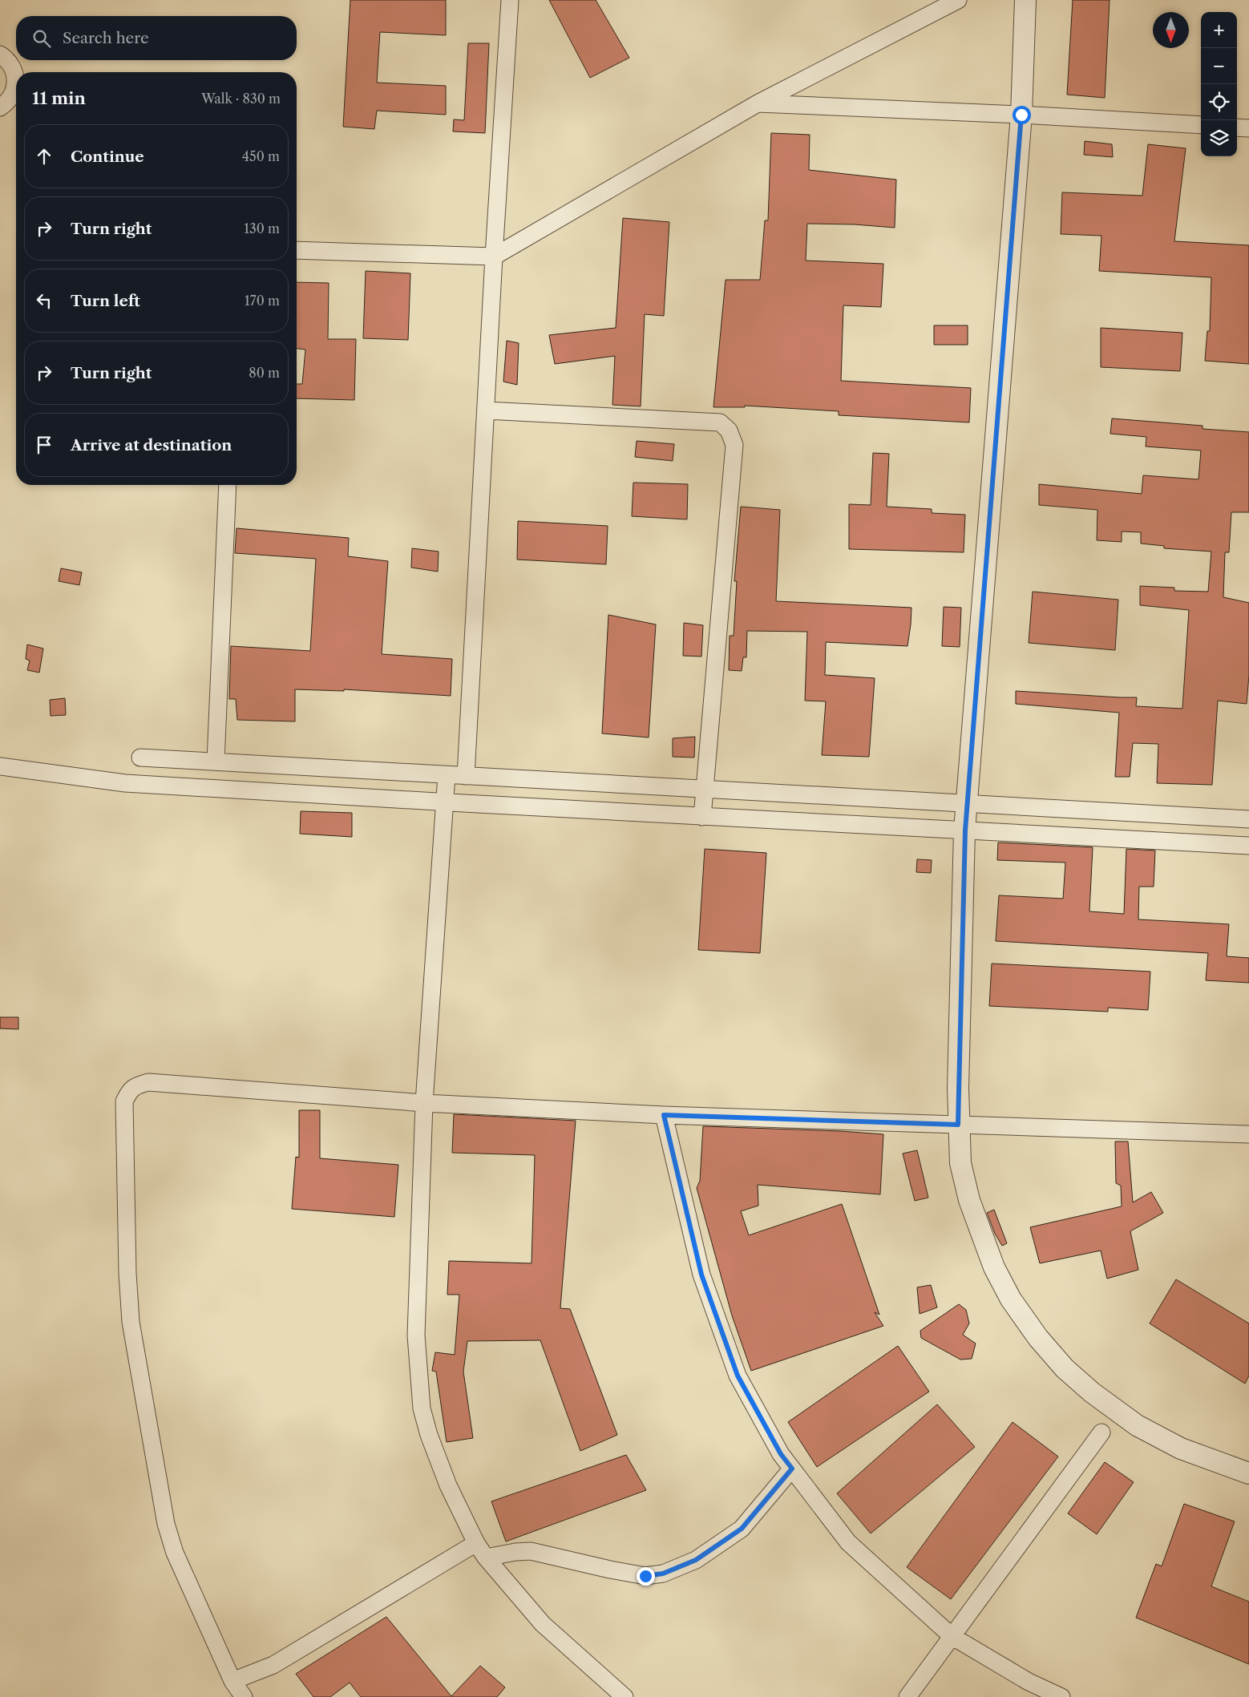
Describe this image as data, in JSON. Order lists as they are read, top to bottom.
{
  "north": "bottom",
  "page": {
    "map_buttons": ["+", "−"],
    "search": "Search here",
    "heading": ["11 min", "Walk · 830 m"],
    "list": [
      ["Continue", "450 m"],
      ["Turn right", "130 m"],
      ["Turn left", "170 m"],
      ["Turn right", "80 m"],
      "Arrive at destination"
    ]
  }
}
